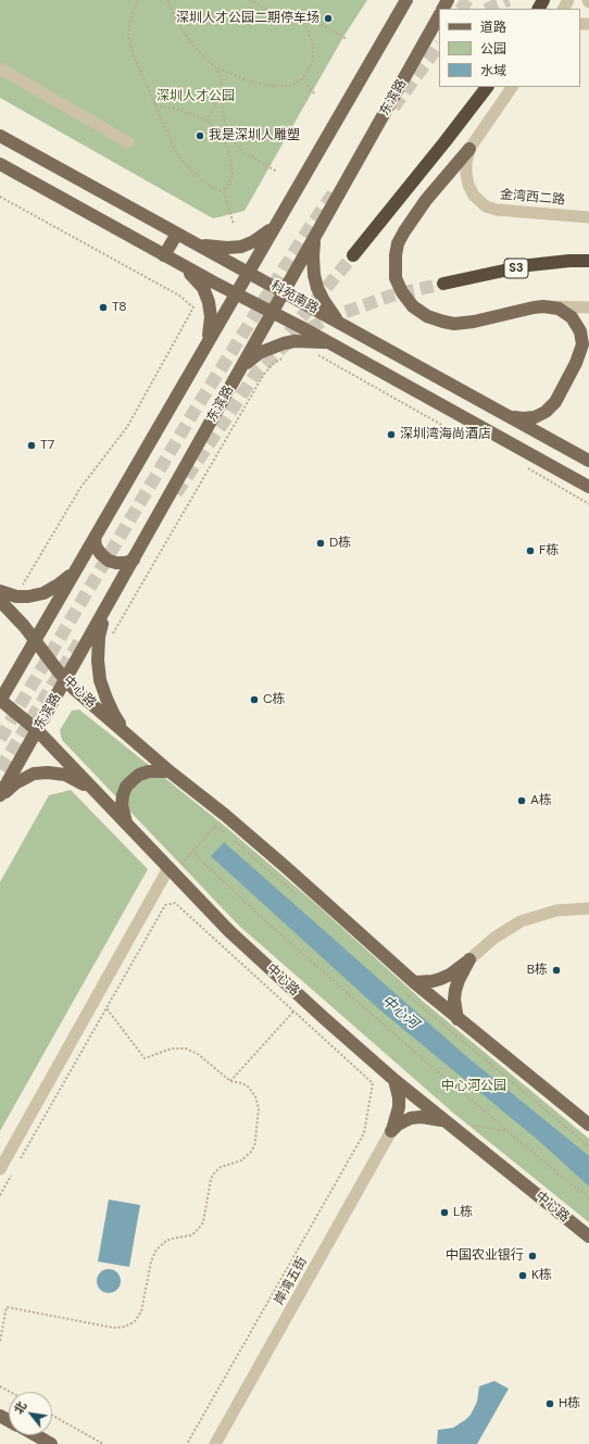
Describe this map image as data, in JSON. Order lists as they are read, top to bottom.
{
  "streets": {
    "highway": ["S3"],
    "main road": ["东滨路", "科苑南路", "中心路"],
    "street": ["金湾西二路", "岸湾五街"]
  },
  "crossings": [
    ["东滨路", "科苑南路"],
    ["东滨路", "中心路"]
  ],
  "water": ["中心河"],
  "parks": ["深圳人才公园", "中心河公园"],
  "places": [
    "深圳人才公园二期停车场",
    "我是深圳人雕塑",
    "T8",
    "深圳湾海尚酒店",
    "T7",
    "D栋",
    "F栋",
    "C栋",
    "A栋",
    "B栋",
    "L栋",
    "中国农业银行",
    "K栋",
    "H栋"
  ],
  "legend": ["道路", "公园", "水域"],
  "north": "top left"
}
